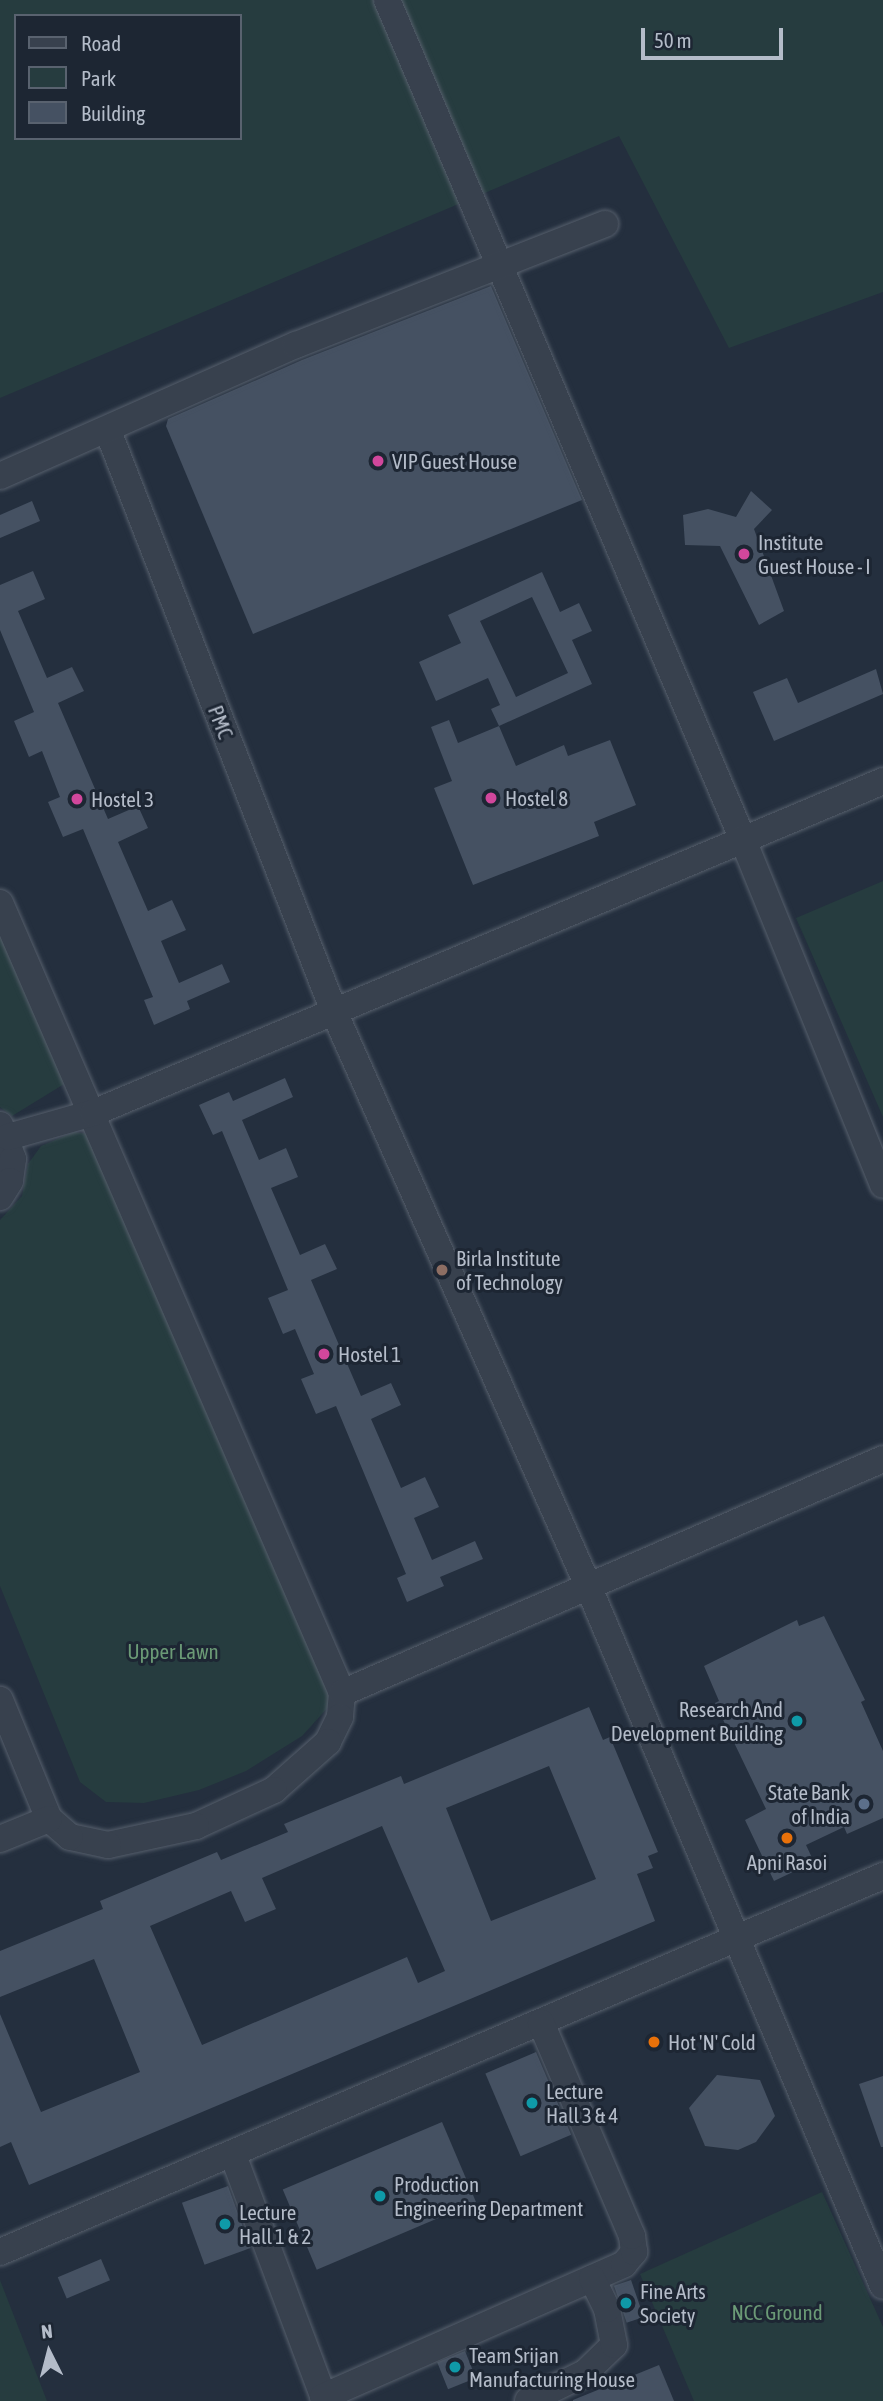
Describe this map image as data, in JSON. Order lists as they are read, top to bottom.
{
  "streets": {
    "street": ["PMC"]
  },
  "parks": ["Upper Lawn", "NCC Ground"],
  "places": [
    "VIP Guest House",
    "Institute Guest House - I",
    "Hostel 8",
    "Hostel 3",
    "Birla Institute of Technology",
    "Hostel 1",
    "Research And Development Building",
    "State Bank of India",
    "Apni Rasoi",
    "Hot 'N' Cold",
    "Lecture Hall 3 & 4",
    "Production Engineering Department",
    "Lecture Hall 1 & 2",
    "Fine Arts Society",
    "Team Srijan Manufacturing House"
  ],
  "legend": ["Road", "Park", "Building"],
  "scale_bar": "50 m",
  "north": "top"
}
